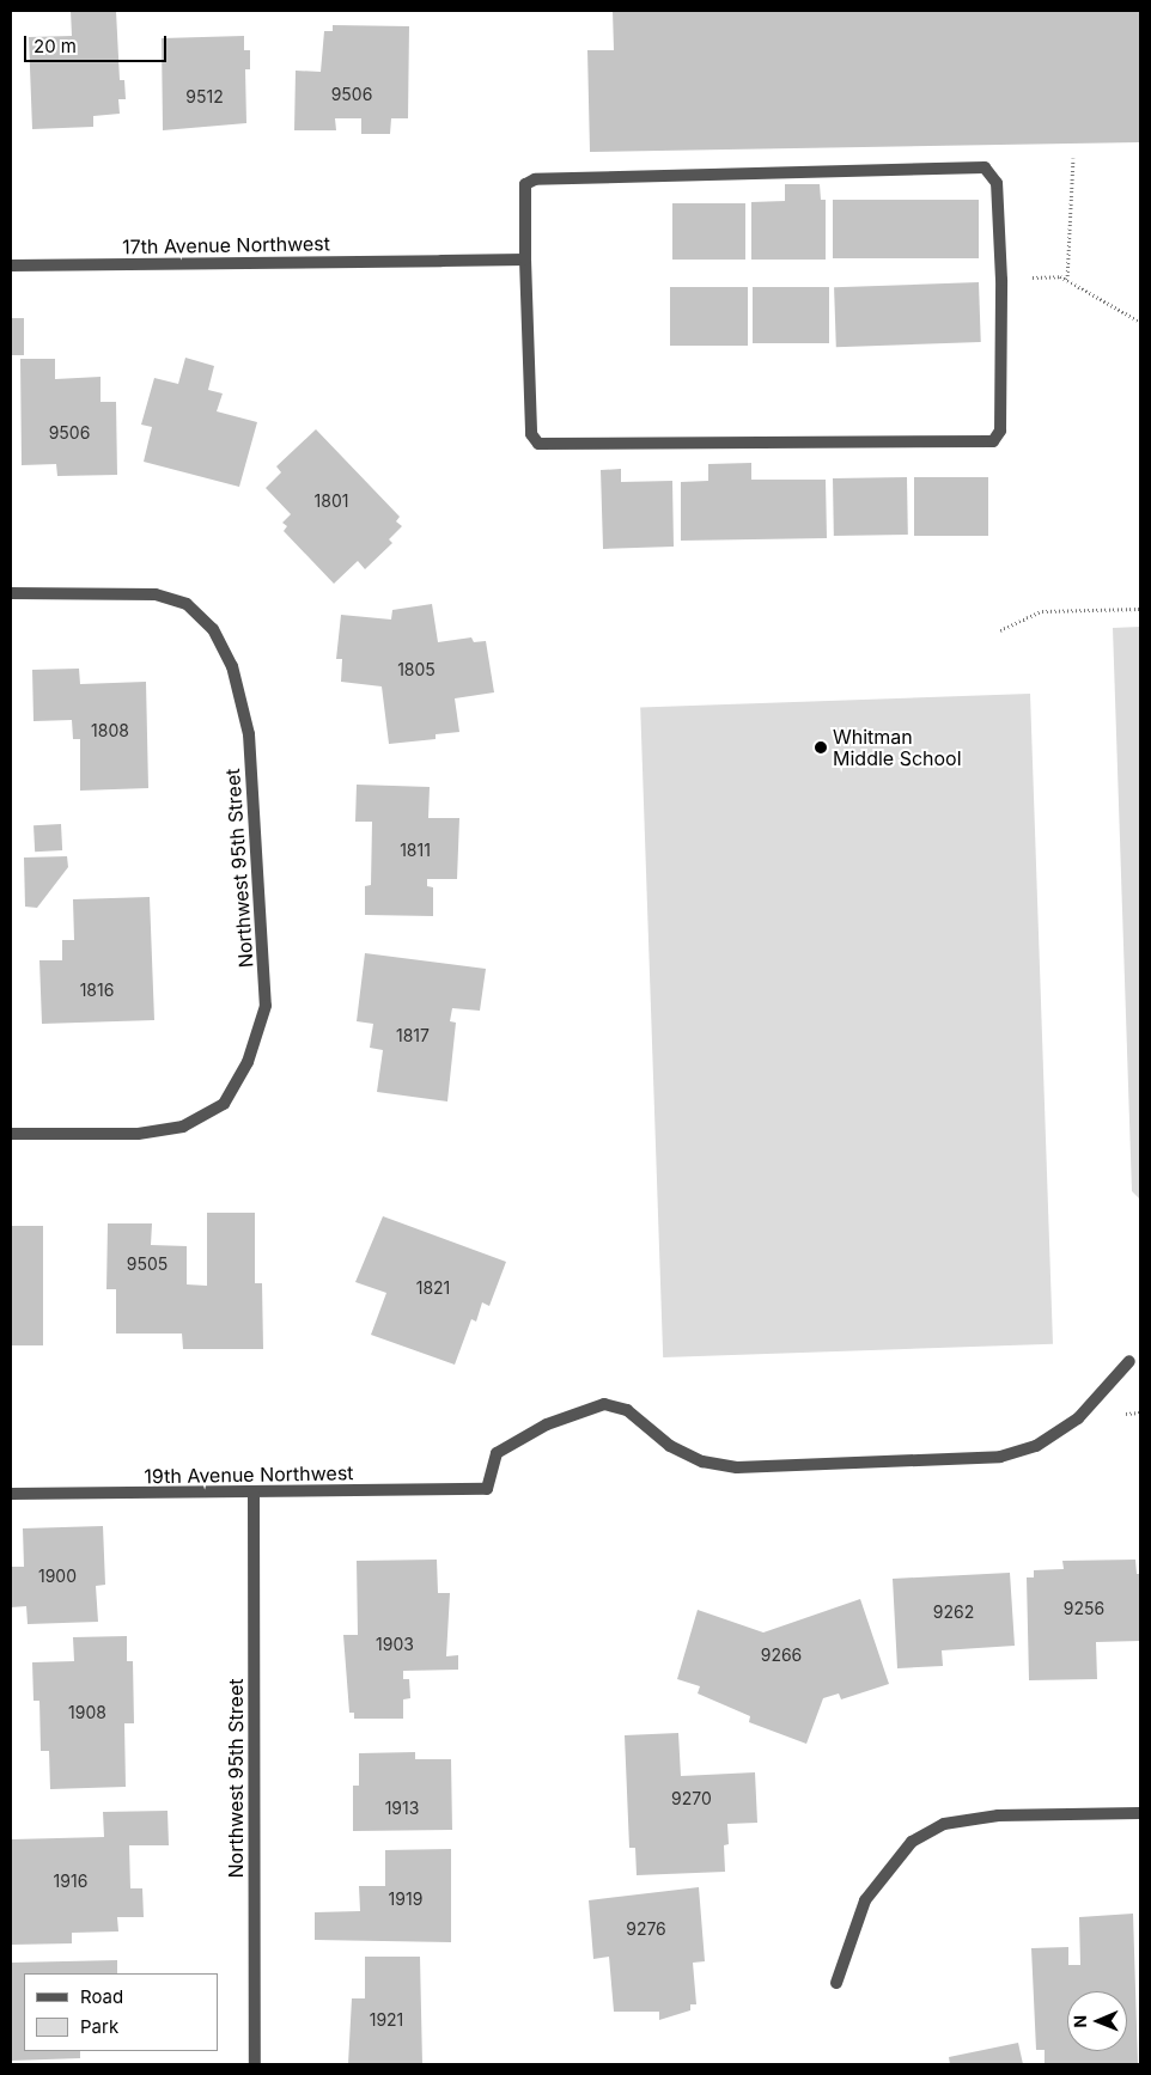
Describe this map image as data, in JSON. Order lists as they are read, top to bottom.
{
  "streets": {
    "street": ["17th Avenue Northwest", "Northwest 95th Street", "19th Avenue Northwest"]
  },
  "crossings": [
    ["Northwest 95th Street", "19th Avenue Northwest"]
  ],
  "places": ["Whitman Middle School"],
  "house_numbers": [
    "9506",
    "9512",
    "9506",
    "1801",
    "1805",
    "1808",
    "1811",
    "1816",
    "1817",
    "9505",
    "1821",
    "1900",
    "9256",
    "9262",
    "1903",
    "9266",
    "1908",
    "9270",
    "1913",
    "1916",
    "1919",
    "9276",
    "1921"
  ],
  "legend": ["Road", "Park"],
  "scale_bar": "20 m",
  "north": "left"
}
